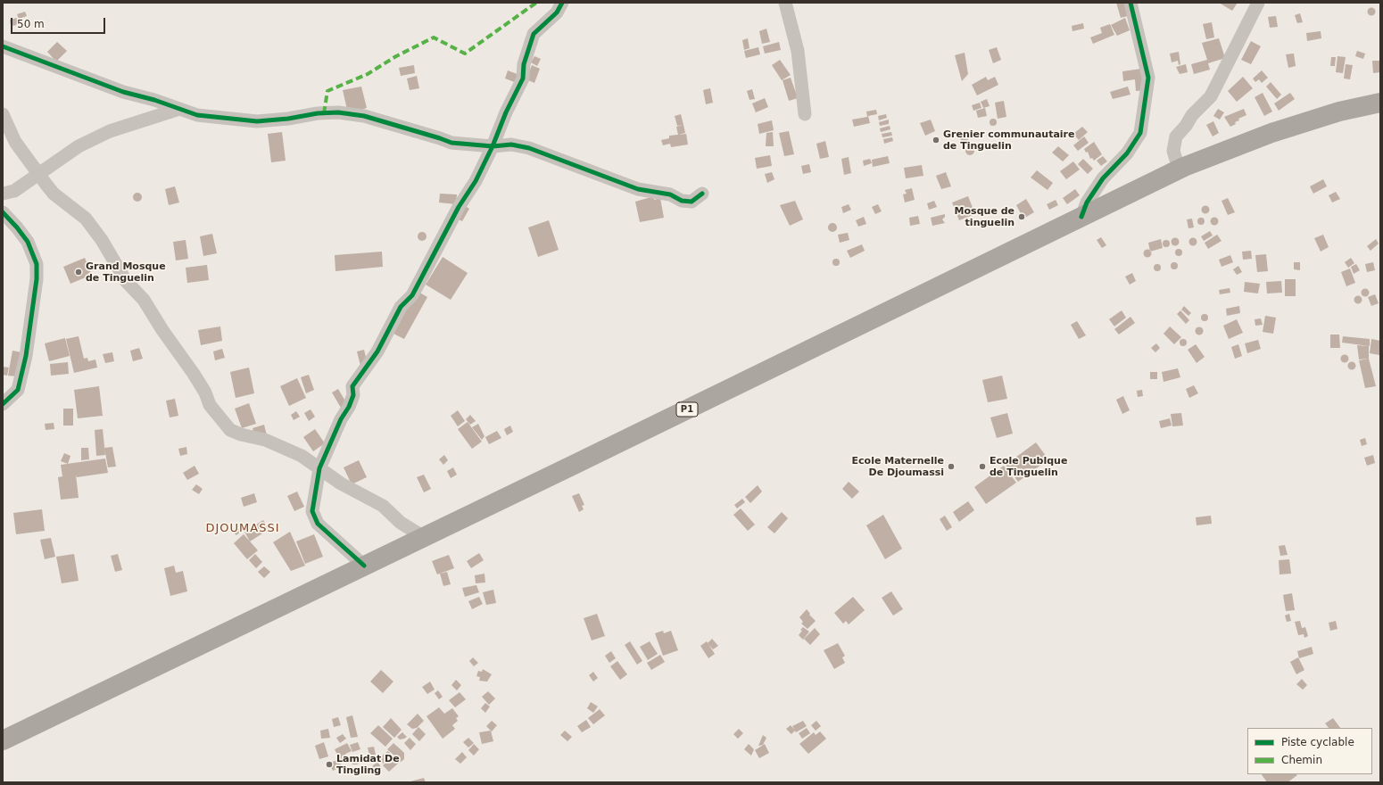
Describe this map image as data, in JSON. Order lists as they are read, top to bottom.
{
  "streets": {
    "main road": ["P1"]
  },
  "districts": ["DJOUMASSI"],
  "places": [
    "Grenier communautaire de Tinguelin",
    "Mosque de tinguelin",
    "Grand Mosque de Tinguelin",
    "Ecole Maternelle De Djoumassi",
    "Ecole Publque de Tinguelin",
    "Lamidat De Tingling"
  ],
  "legend": ["Piste cyclable", "Chemin"],
  "scale_bar": "50 m"
}
